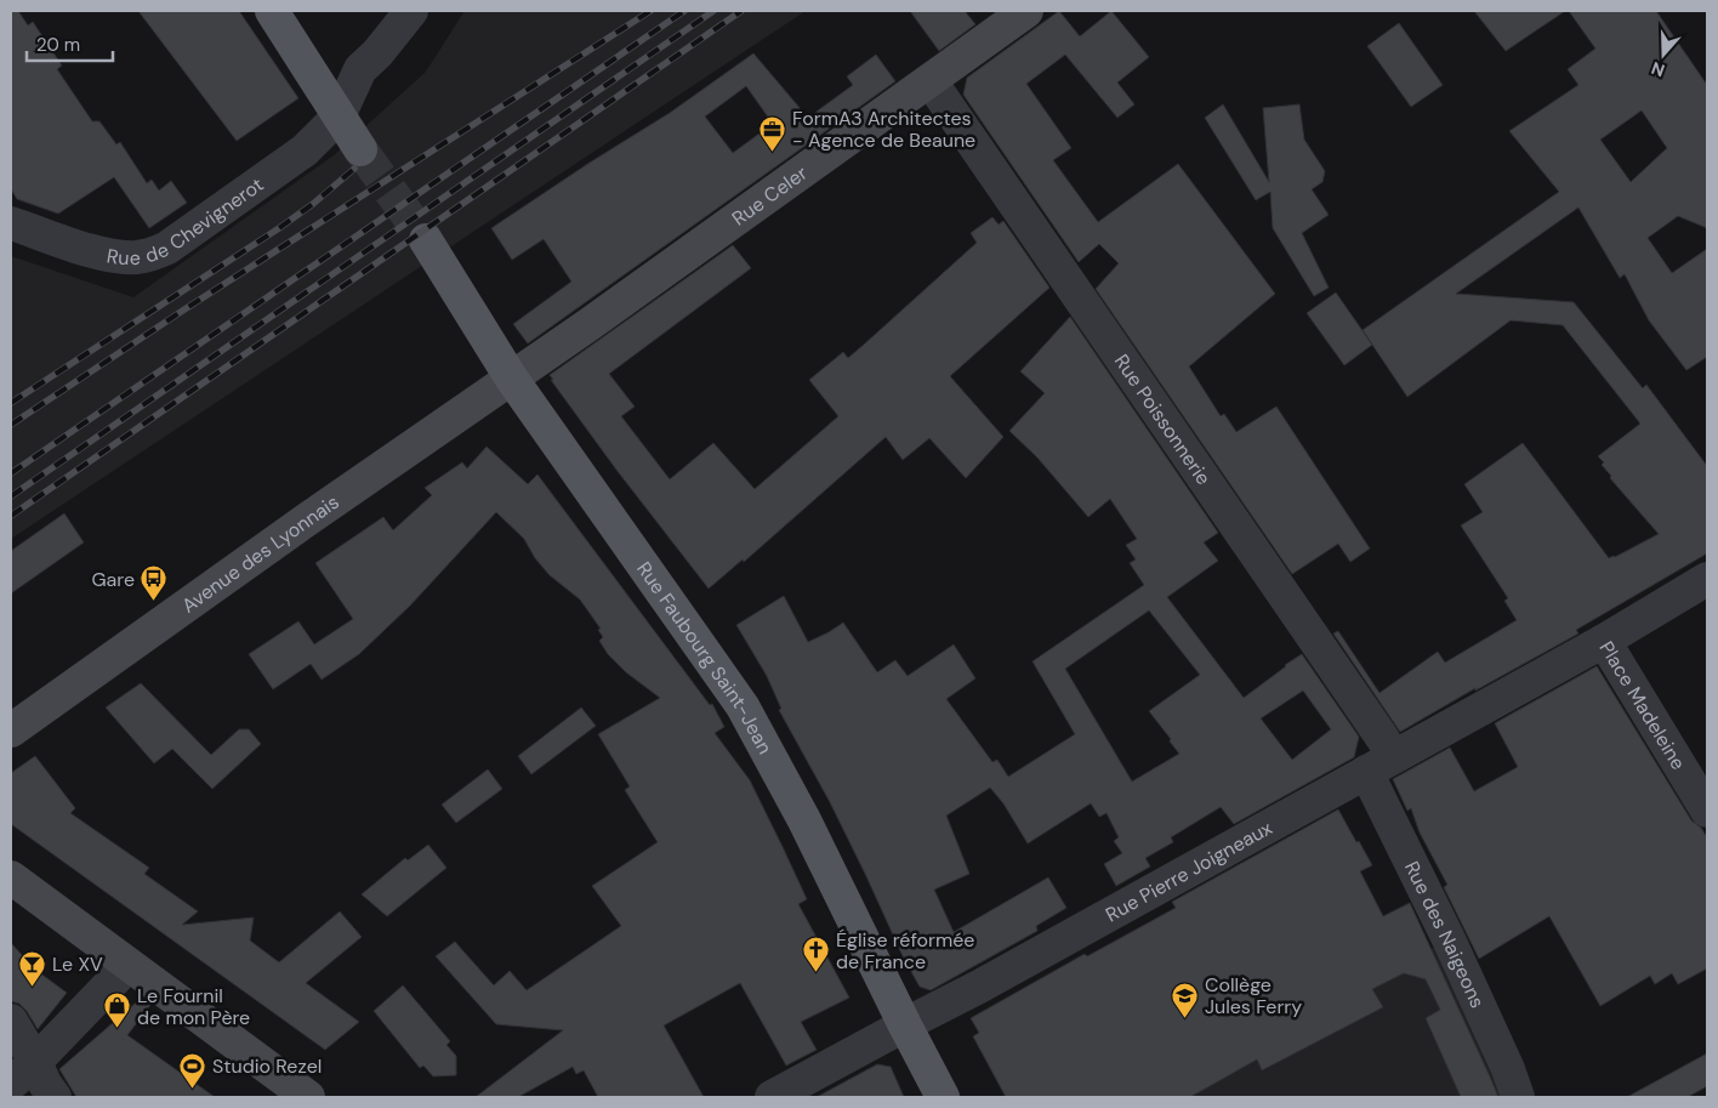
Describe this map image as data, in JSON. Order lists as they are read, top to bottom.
{
  "streets": {
    "main road": ["Rue Faubourg Saint-Jean"],
    "street": [
      "Rue Celer",
      "Rue de Chevignerot",
      "Rue Poissonnerie",
      "Avenue des Lyonnais",
      "Place Madeleine",
      "Rue Pierre Joigneaux",
      "Rue des Naigeons"
    ]
  },
  "crossings": [
    ["Rue Celer", "Rue Poissonnerie"],
    ["Rue Celer", "Avenue des Lyonnais"],
    ["Rue Celer", "Rue Faubourg Saint-Jean"],
    ["Rue Poissonnerie", "Rue Pierre Joigneaux"],
    ["Rue Poissonnerie", "Rue des Naigeons"],
    ["Avenue des Lyonnais", "Rue Faubourg Saint-Jean"],
    ["Rue Faubourg Saint-Jean", "Rue Pierre Joigneaux"],
    ["Place Madeleine", "Rue Pierre Joigneaux"],
    ["Rue Pierre Joigneaux", "Rue des Naigeons"]
  ],
  "places": {
    "office": ["FormA3 Architectes - Agence de Beaune"],
    "bus stop": ["Gare"],
    "church": ["Église réformée de France"],
    "bar": ["Le XV"],
    "school or university": ["Collège Jules Ferry"],
    "shop": ["Le Fournil de mon Père"],
    "sports": ["Studio Rezel"]
  },
  "scale_bar": "20 m",
  "north": "bottom"
}
